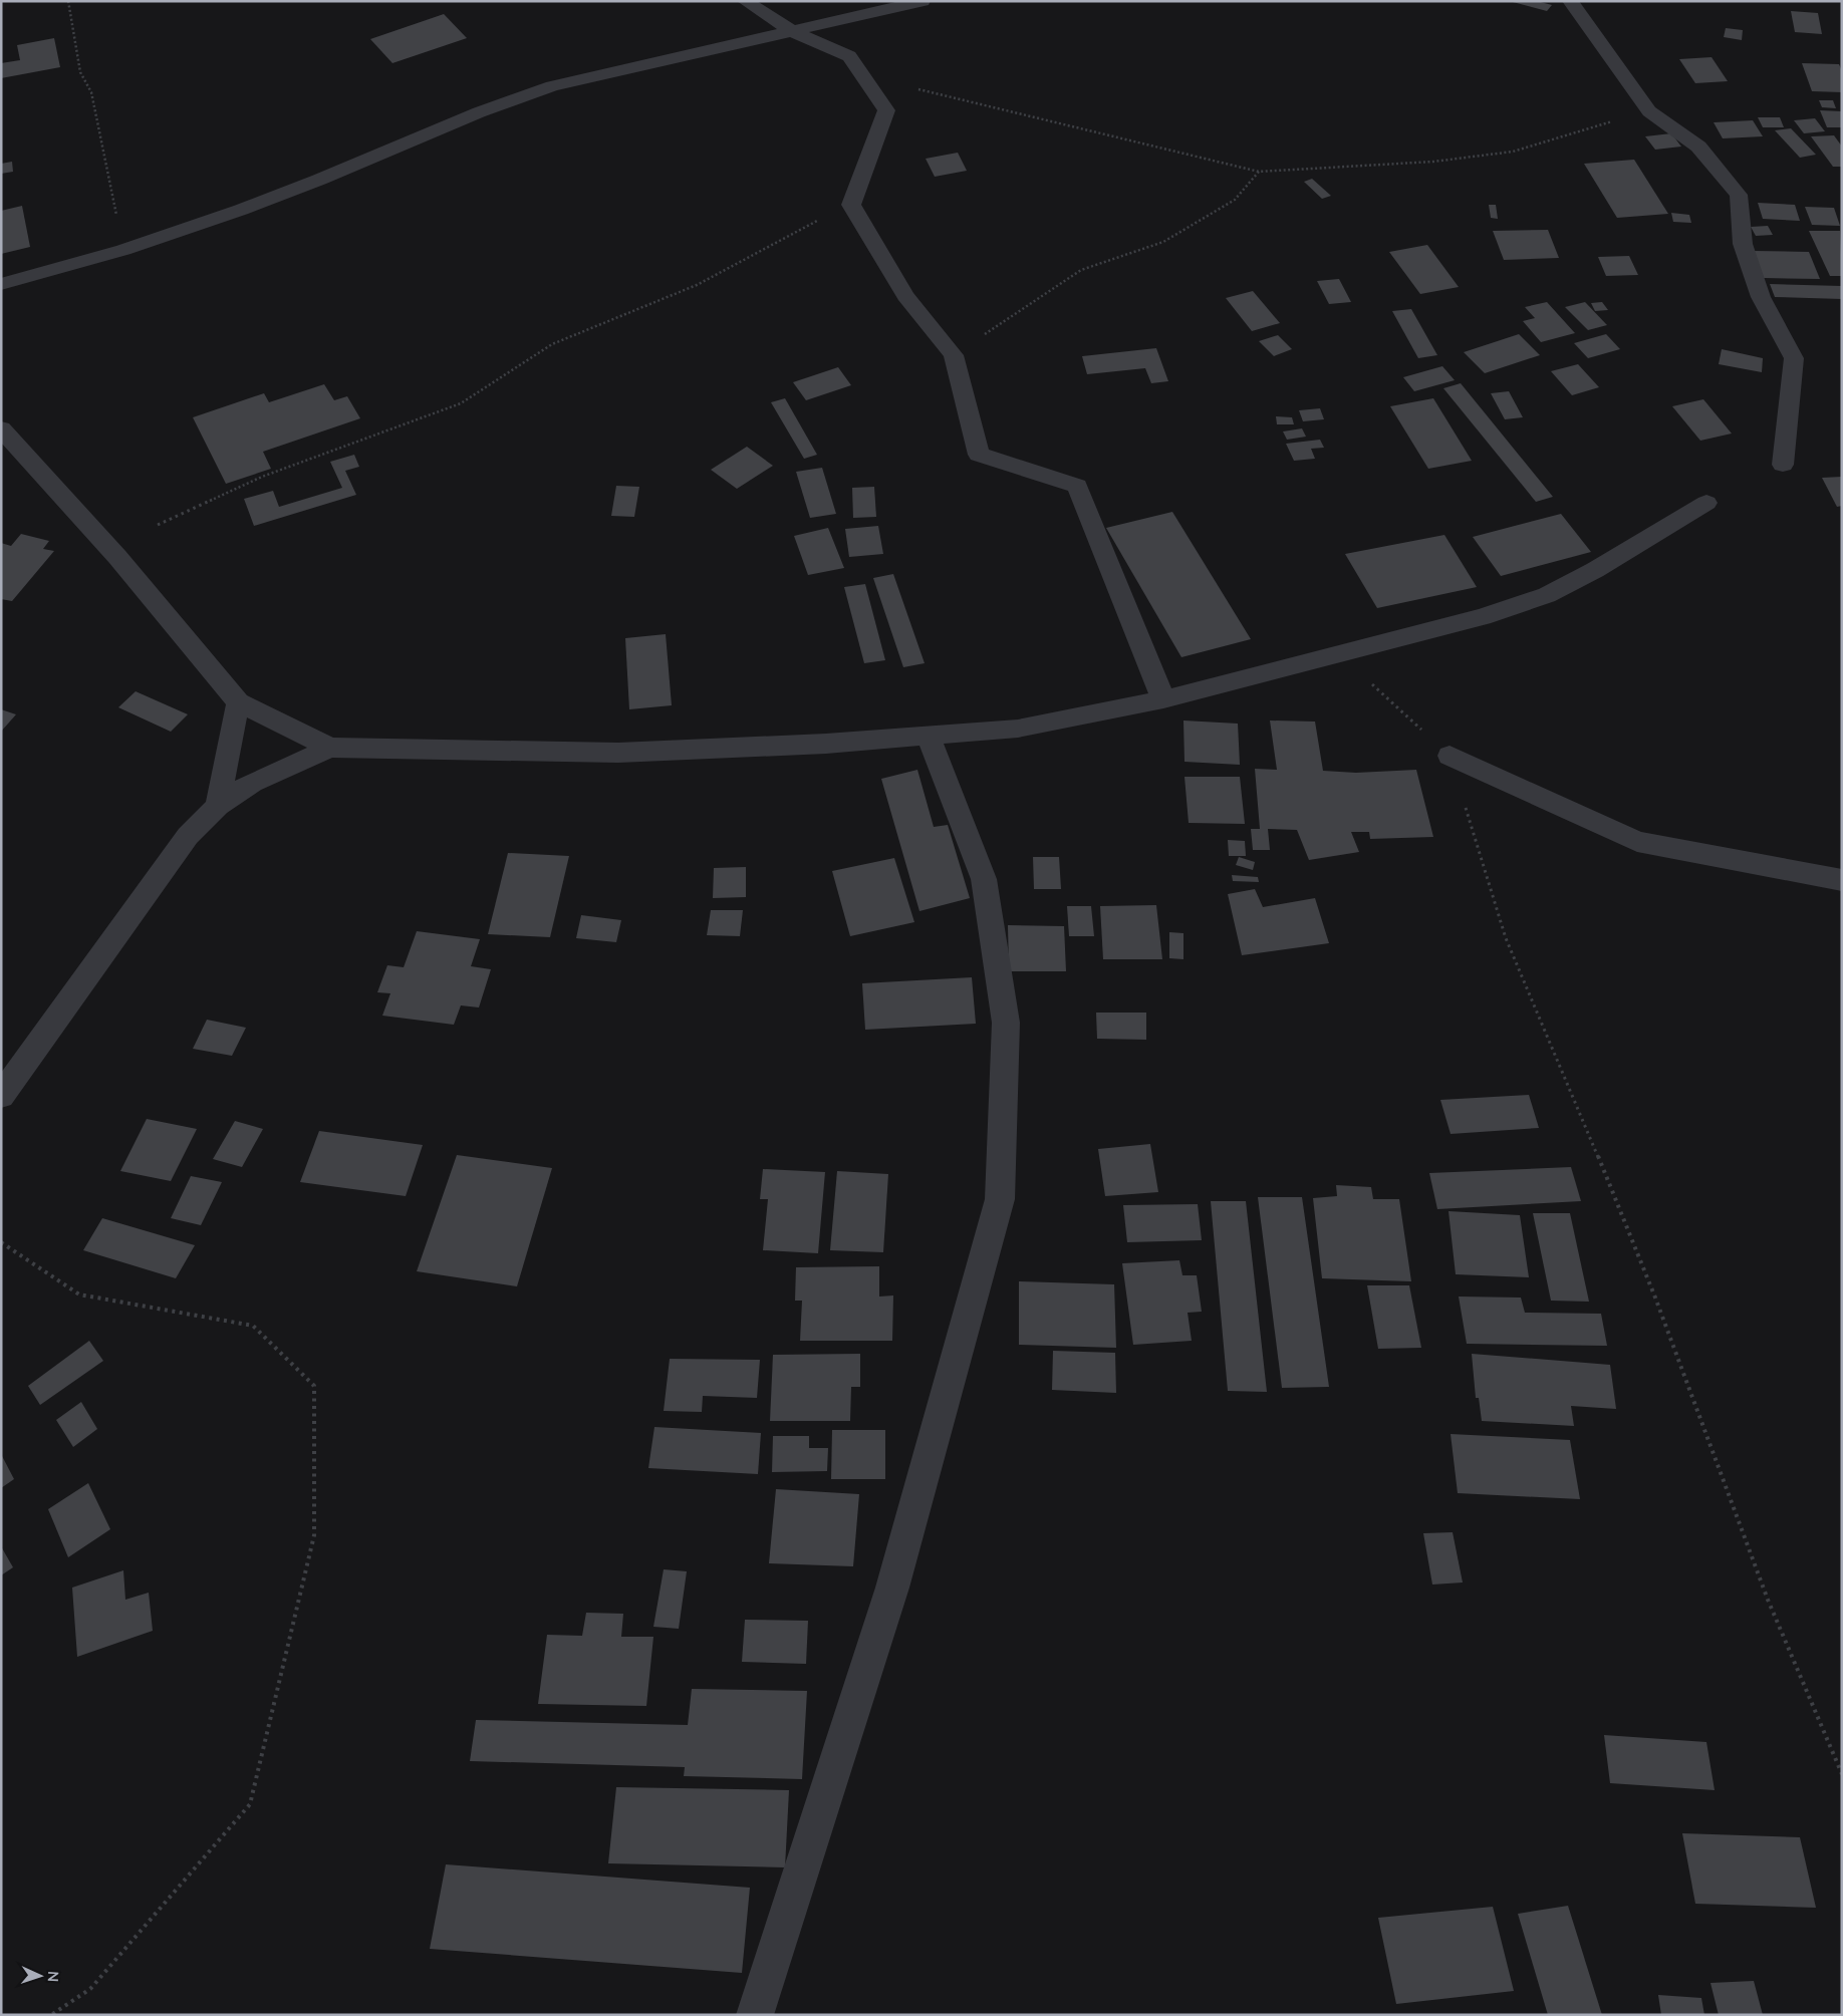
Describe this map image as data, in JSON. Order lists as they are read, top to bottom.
{
  "north": "right"
}
